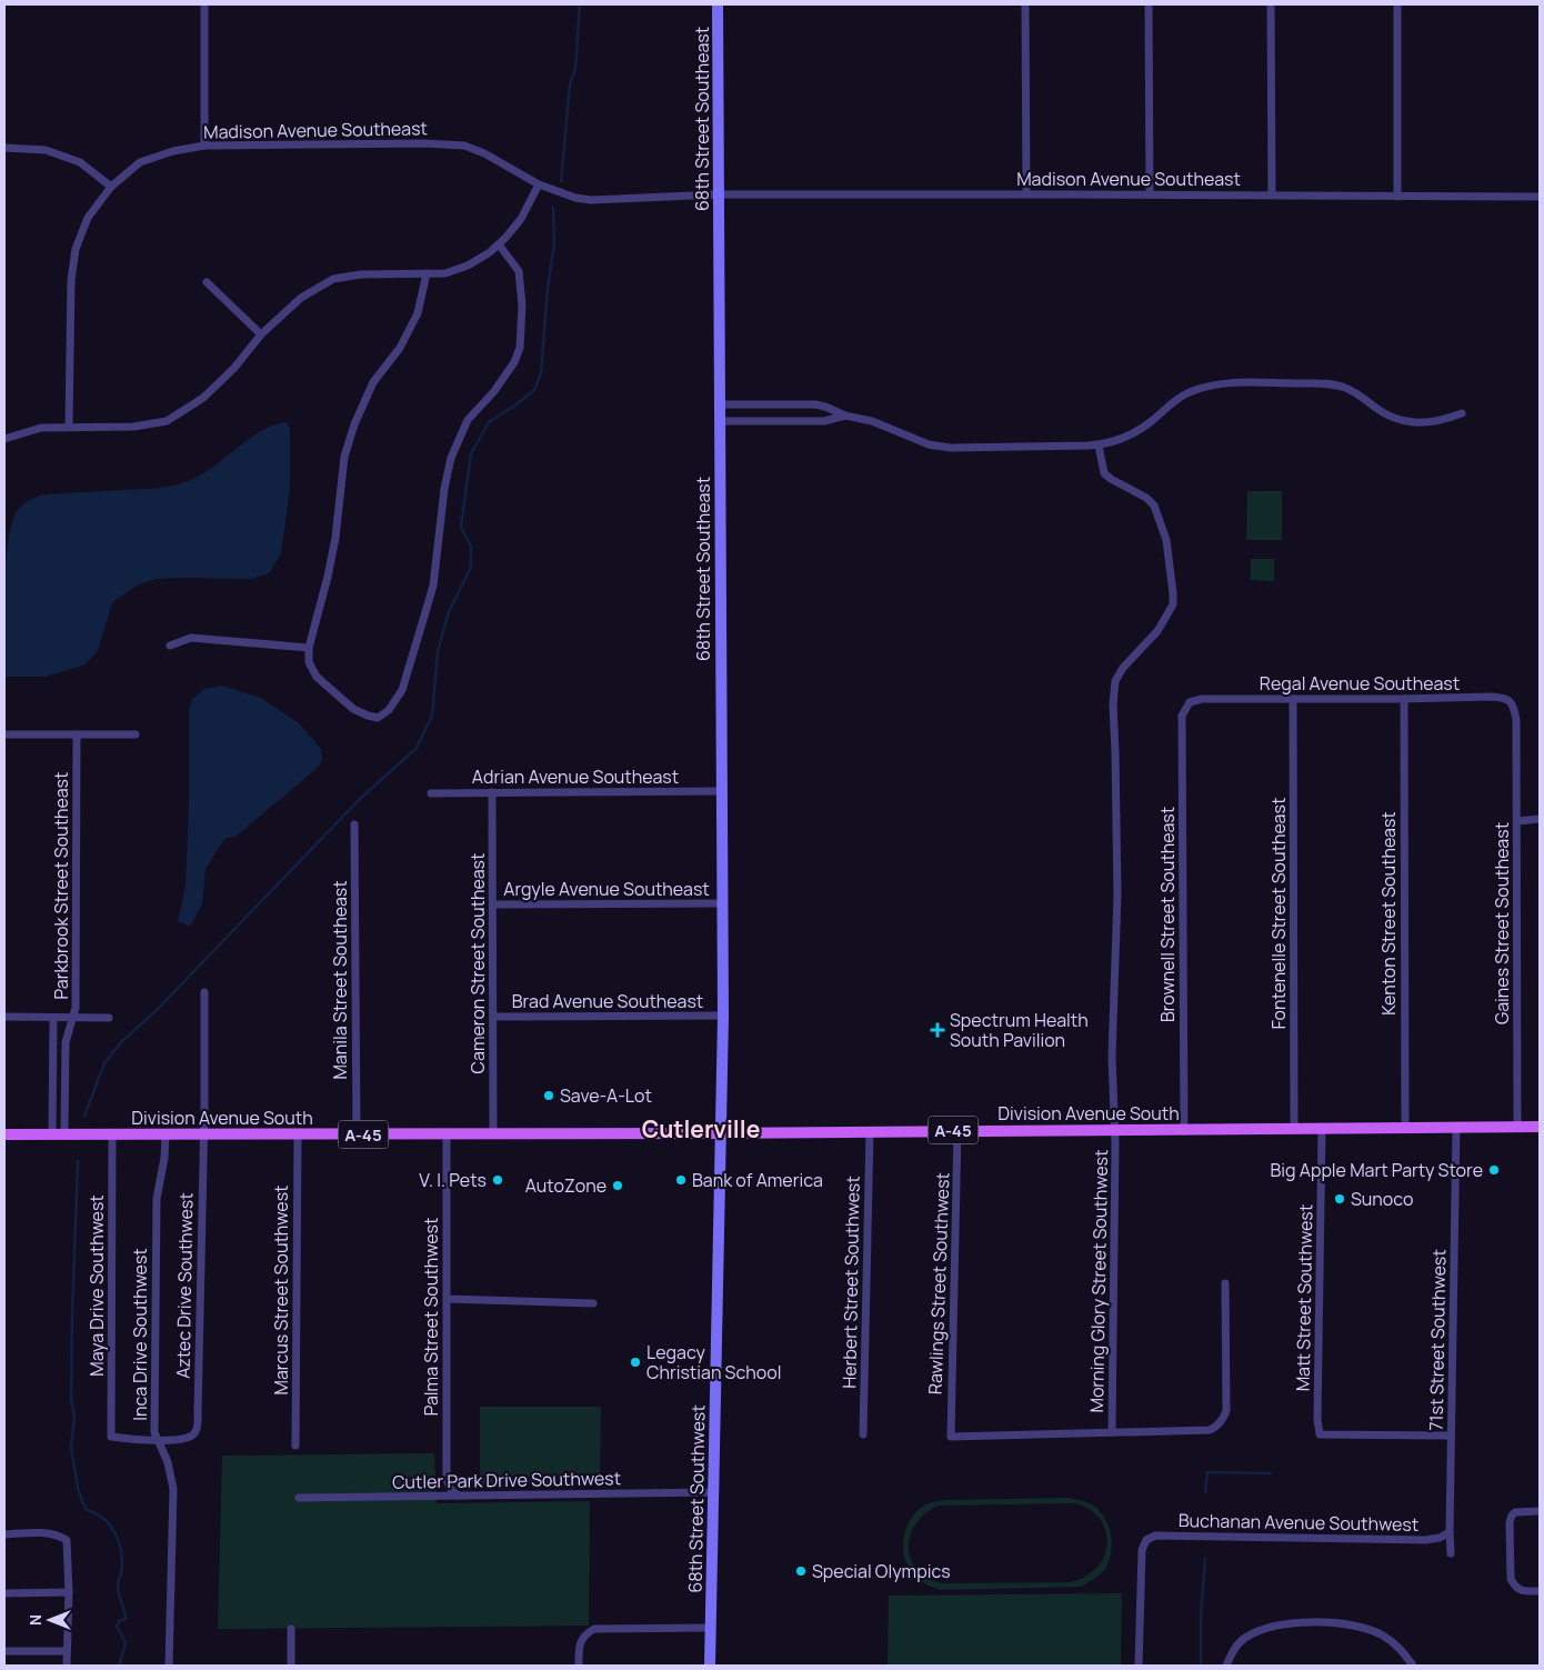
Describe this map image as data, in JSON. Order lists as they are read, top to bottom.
{
  "streets": {
    "main road": [
      "68th Street Southeast",
      "Division Avenue South",
      "A-45",
      "68th Street Southwest"
    ],
    "street": [
      "Madison Avenue Southeast",
      "Regal Avenue Southeast",
      "Adrian Avenue Southeast",
      "Parkbrook Street Southeast",
      "Argyle Avenue Southeast",
      "Fontenelle Street Southeast",
      "Kenton Street Southeast",
      "Brownell Street Southeast",
      "Gaines Street Southeast",
      "Cameron Street Southeast",
      "Manila Street Southeast",
      "Brad Avenue Southeast",
      "Morning Glory Street Southwest",
      "Herbert Street Southwest",
      "Rawlings Street Southwest",
      "Maya Drive Southwest",
      "Aztec Drive Southwest",
      "Marcus Street Southwest",
      "Matt Street Southwest",
      "Palma Street Southwest",
      "Inca Drive Southwest",
      "71st Street Southwest",
      "Cutler Park Drive Southwest",
      "Buchanan Avenue Southwest"
    ]
  },
  "crossings": [
    ["68th Street Southeast", "Madison Avenue Southeast"],
    ["68th Street Southeast", "Adrian Avenue Southeast"],
    ["68th Street Southeast", "Argyle Avenue Southeast"],
    ["68th Street Southeast", "Brad Avenue Southeast"],
    ["68th Street Southeast", "Division Avenue South"],
    ["68th Street Southeast", "68th Street Southwest"],
    ["Regal Avenue Southeast", "Fontenelle Street Southeast"],
    ["Regal Avenue Southeast", "Kenton Street Southeast"],
    ["Regal Avenue Southeast", "Brownell Street Southeast"],
    ["Regal Avenue Southeast", "Gaines Street Southeast"],
    ["Adrian Avenue Southeast", "Cameron Street Southeast"],
    ["Parkbrook Street Southeast", "Division Avenue South"],
    ["Argyle Avenue Southeast", "Cameron Street Southeast"],
    ["Fontenelle Street Southeast", "Division Avenue South"],
    ["Kenton Street Southeast", "Division Avenue South"],
    ["Brownell Street Southeast", "Division Avenue South"],
    ["Gaines Street Southeast", "Division Avenue South"],
    ["Cameron Street Southeast", "Brad Avenue Southeast"],
    ["Cameron Street Southeast", "Division Avenue South"],
    ["Manila Street Southeast", "Division Avenue South"],
    ["Division Avenue South", "Morning Glory Street Southwest"],
    ["Division Avenue South", "Herbert Street Southwest"],
    ["Division Avenue South", "Rawlings Street Southwest"],
    ["Division Avenue South", "Maya Drive Southwest"],
    ["Division Avenue South", "Aztec Drive Southwest"],
    ["Division Avenue South", "Marcus Street Southwest"],
    ["Division Avenue South", "Matt Street Southwest"],
    ["Division Avenue South", "Palma Street Southwest"],
    ["Division Avenue South", "Inca Drive Southwest"],
    ["Division Avenue South", "71st Street Southwest"],
    ["Division Avenue South", "68th Street Southwest"],
    ["Morning Glory Street Southwest", "Rawlings Street Southwest"],
    ["Maya Drive Southwest", "Aztec Drive Southwest"],
    ["Maya Drive Southwest", "Inca Drive Southwest"],
    ["Aztec Drive Southwest", "Inca Drive Southwest"],
    ["Matt Street Southwest", "71st Street Southwest"],
    ["Palma Street Southwest", "Cutler Park Drive Southwest"],
    ["71st Street Southwest", "Buchanan Avenue Southwest"],
    ["Cutler Park Drive Southwest", "68th Street Southwest"]
  ],
  "districts": ["Cutlerville"],
  "places": {
    "health": ["Spectrum Health South Pavilion"],
    "other": [
      "Save-A-Lot",
      "Big Apple Mart Party Store",
      "V. I. Pets",
      "Bank of America",
      "AutoZone",
      "Sunoco",
      "Legacy Christian School",
      "Special Olympics"
    ]
  },
  "north": "left"
}
